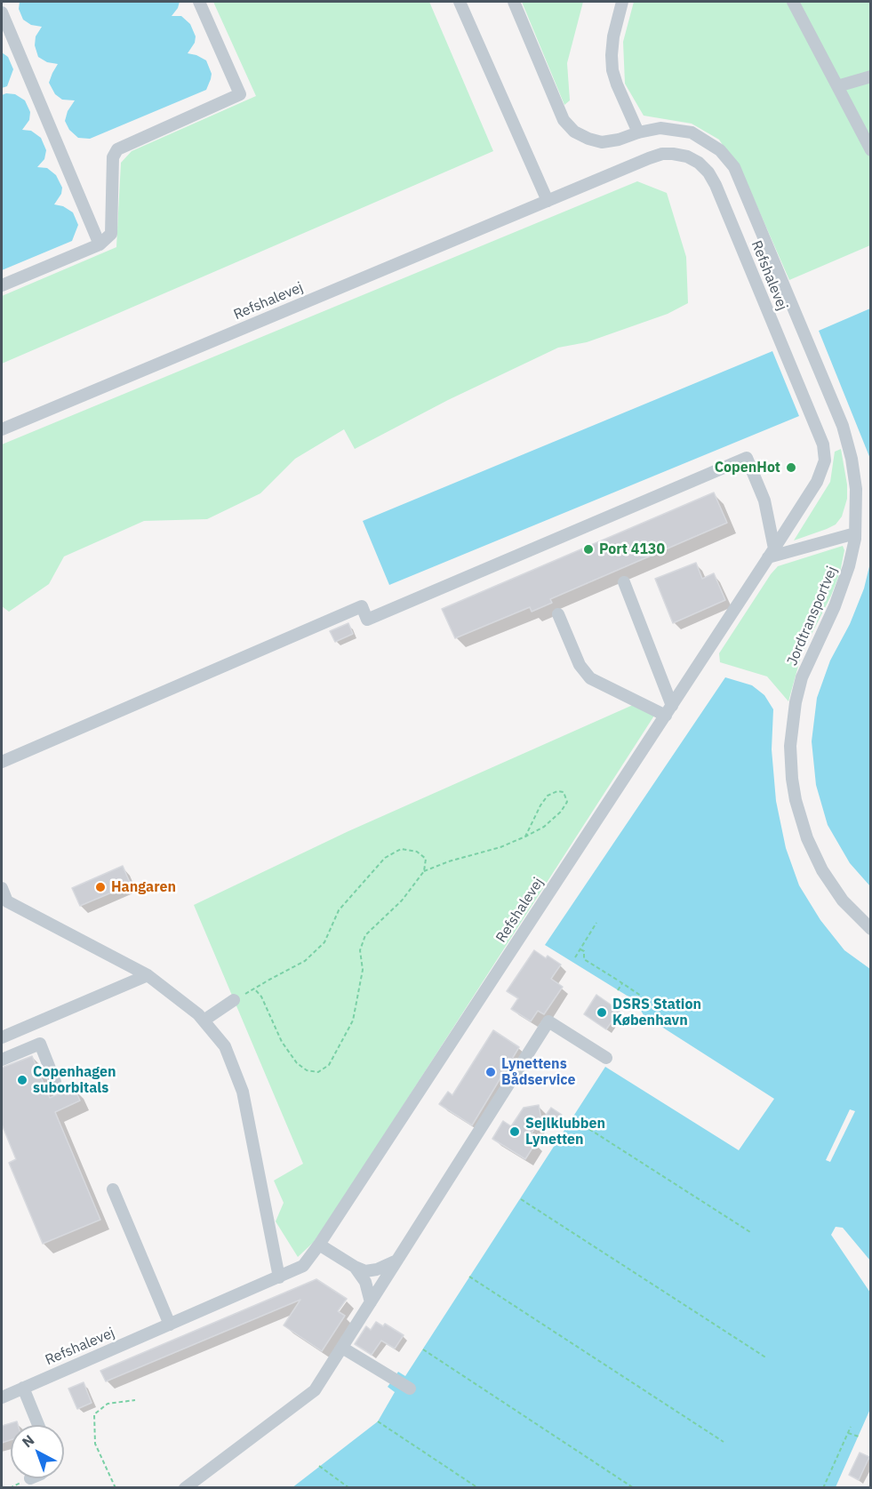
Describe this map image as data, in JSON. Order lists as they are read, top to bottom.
{
  "streets": {
    "street": ["Refshalevej", "Jordtransportvej"]
  },
  "places": [
    "CopenHot",
    "Port 4130",
    "Hangaren",
    "DSRS Station København",
    "Lynettens Bådservice",
    "Copenhagen suborbitals",
    "Sejlklubben Lynetten"
  ],
  "north": "top left"
}
